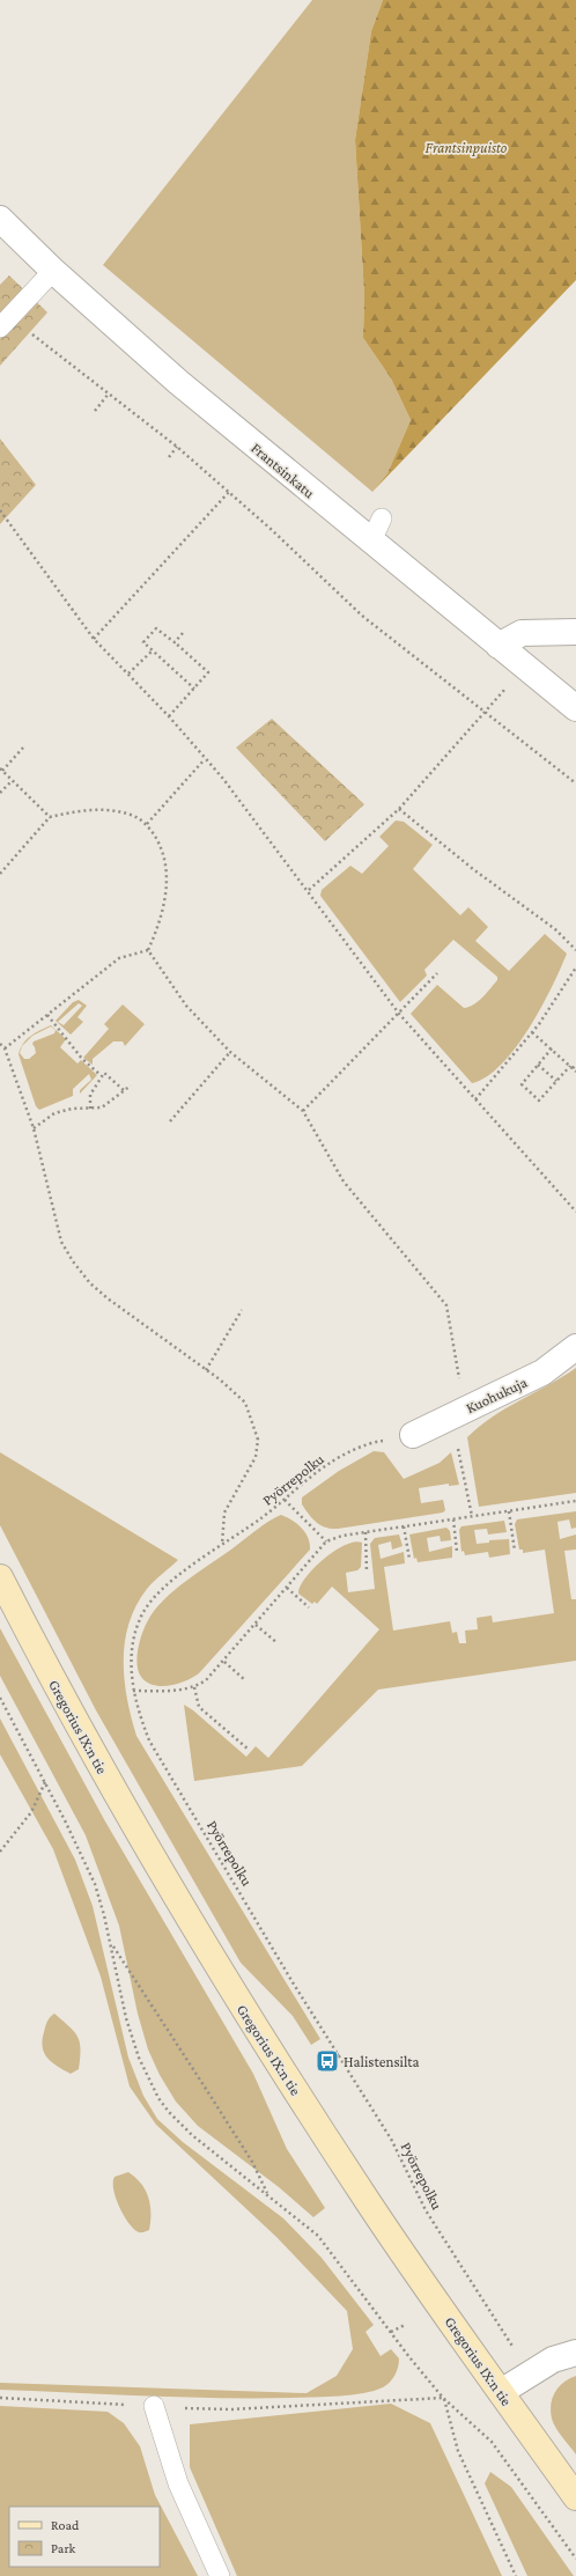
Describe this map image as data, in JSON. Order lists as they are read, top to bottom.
{
  "streets": {
    "street": ["Frantsinkatu", "Kuohukuja", "Gregorius IX:n tie"],
    "path": ["Pyörrepolku"]
  },
  "crossings": [
    ["Kuohukuja", "Pyörrepolku"]
  ],
  "parks": ["Frantsinpuisto"],
  "places": {
    "bus stop": ["Halistensilta"]
  },
  "legend": ["Road", "Park"]
}
